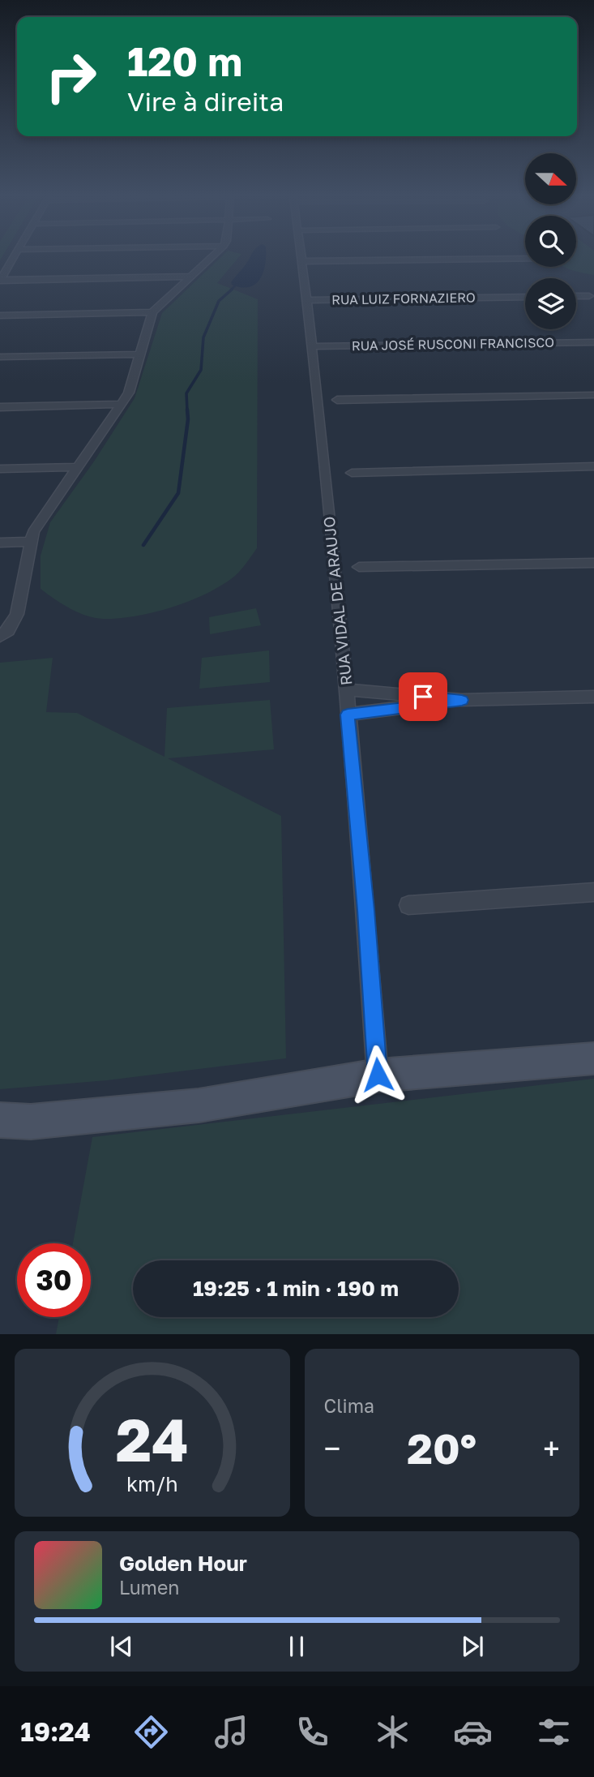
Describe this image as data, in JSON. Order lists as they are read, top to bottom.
{
  "streets": {
    "street": ["RUA LUIZ FORNAZIERO", "RUA JOSÉ RUSCONI FRANCISCO", "RUA VIDAL DE ARAUJO"]
  },
  "crossings": [
    ["RUA LUIZ FORNAZIERO", "RUA VIDAL DE ARAUJO"],
    ["RUA JOSÉ RUSCONI FRANCISCO", "RUA VIDAL DE ARAUJO"]
  ],
  "north": "right",
  "page": {
    "turn": ["120 m", "Vire à direita"],
    "limit": "30",
    "trip": "19:25 · 1 min · 190 m",
    "tile": "Clima",
    "heat": ["−", "20°", "+"],
    "song": ["Golden Hour", "Lumen"],
    "tabs": "19:24",
    "gauge": ["24", "km/h"]
  }
}
